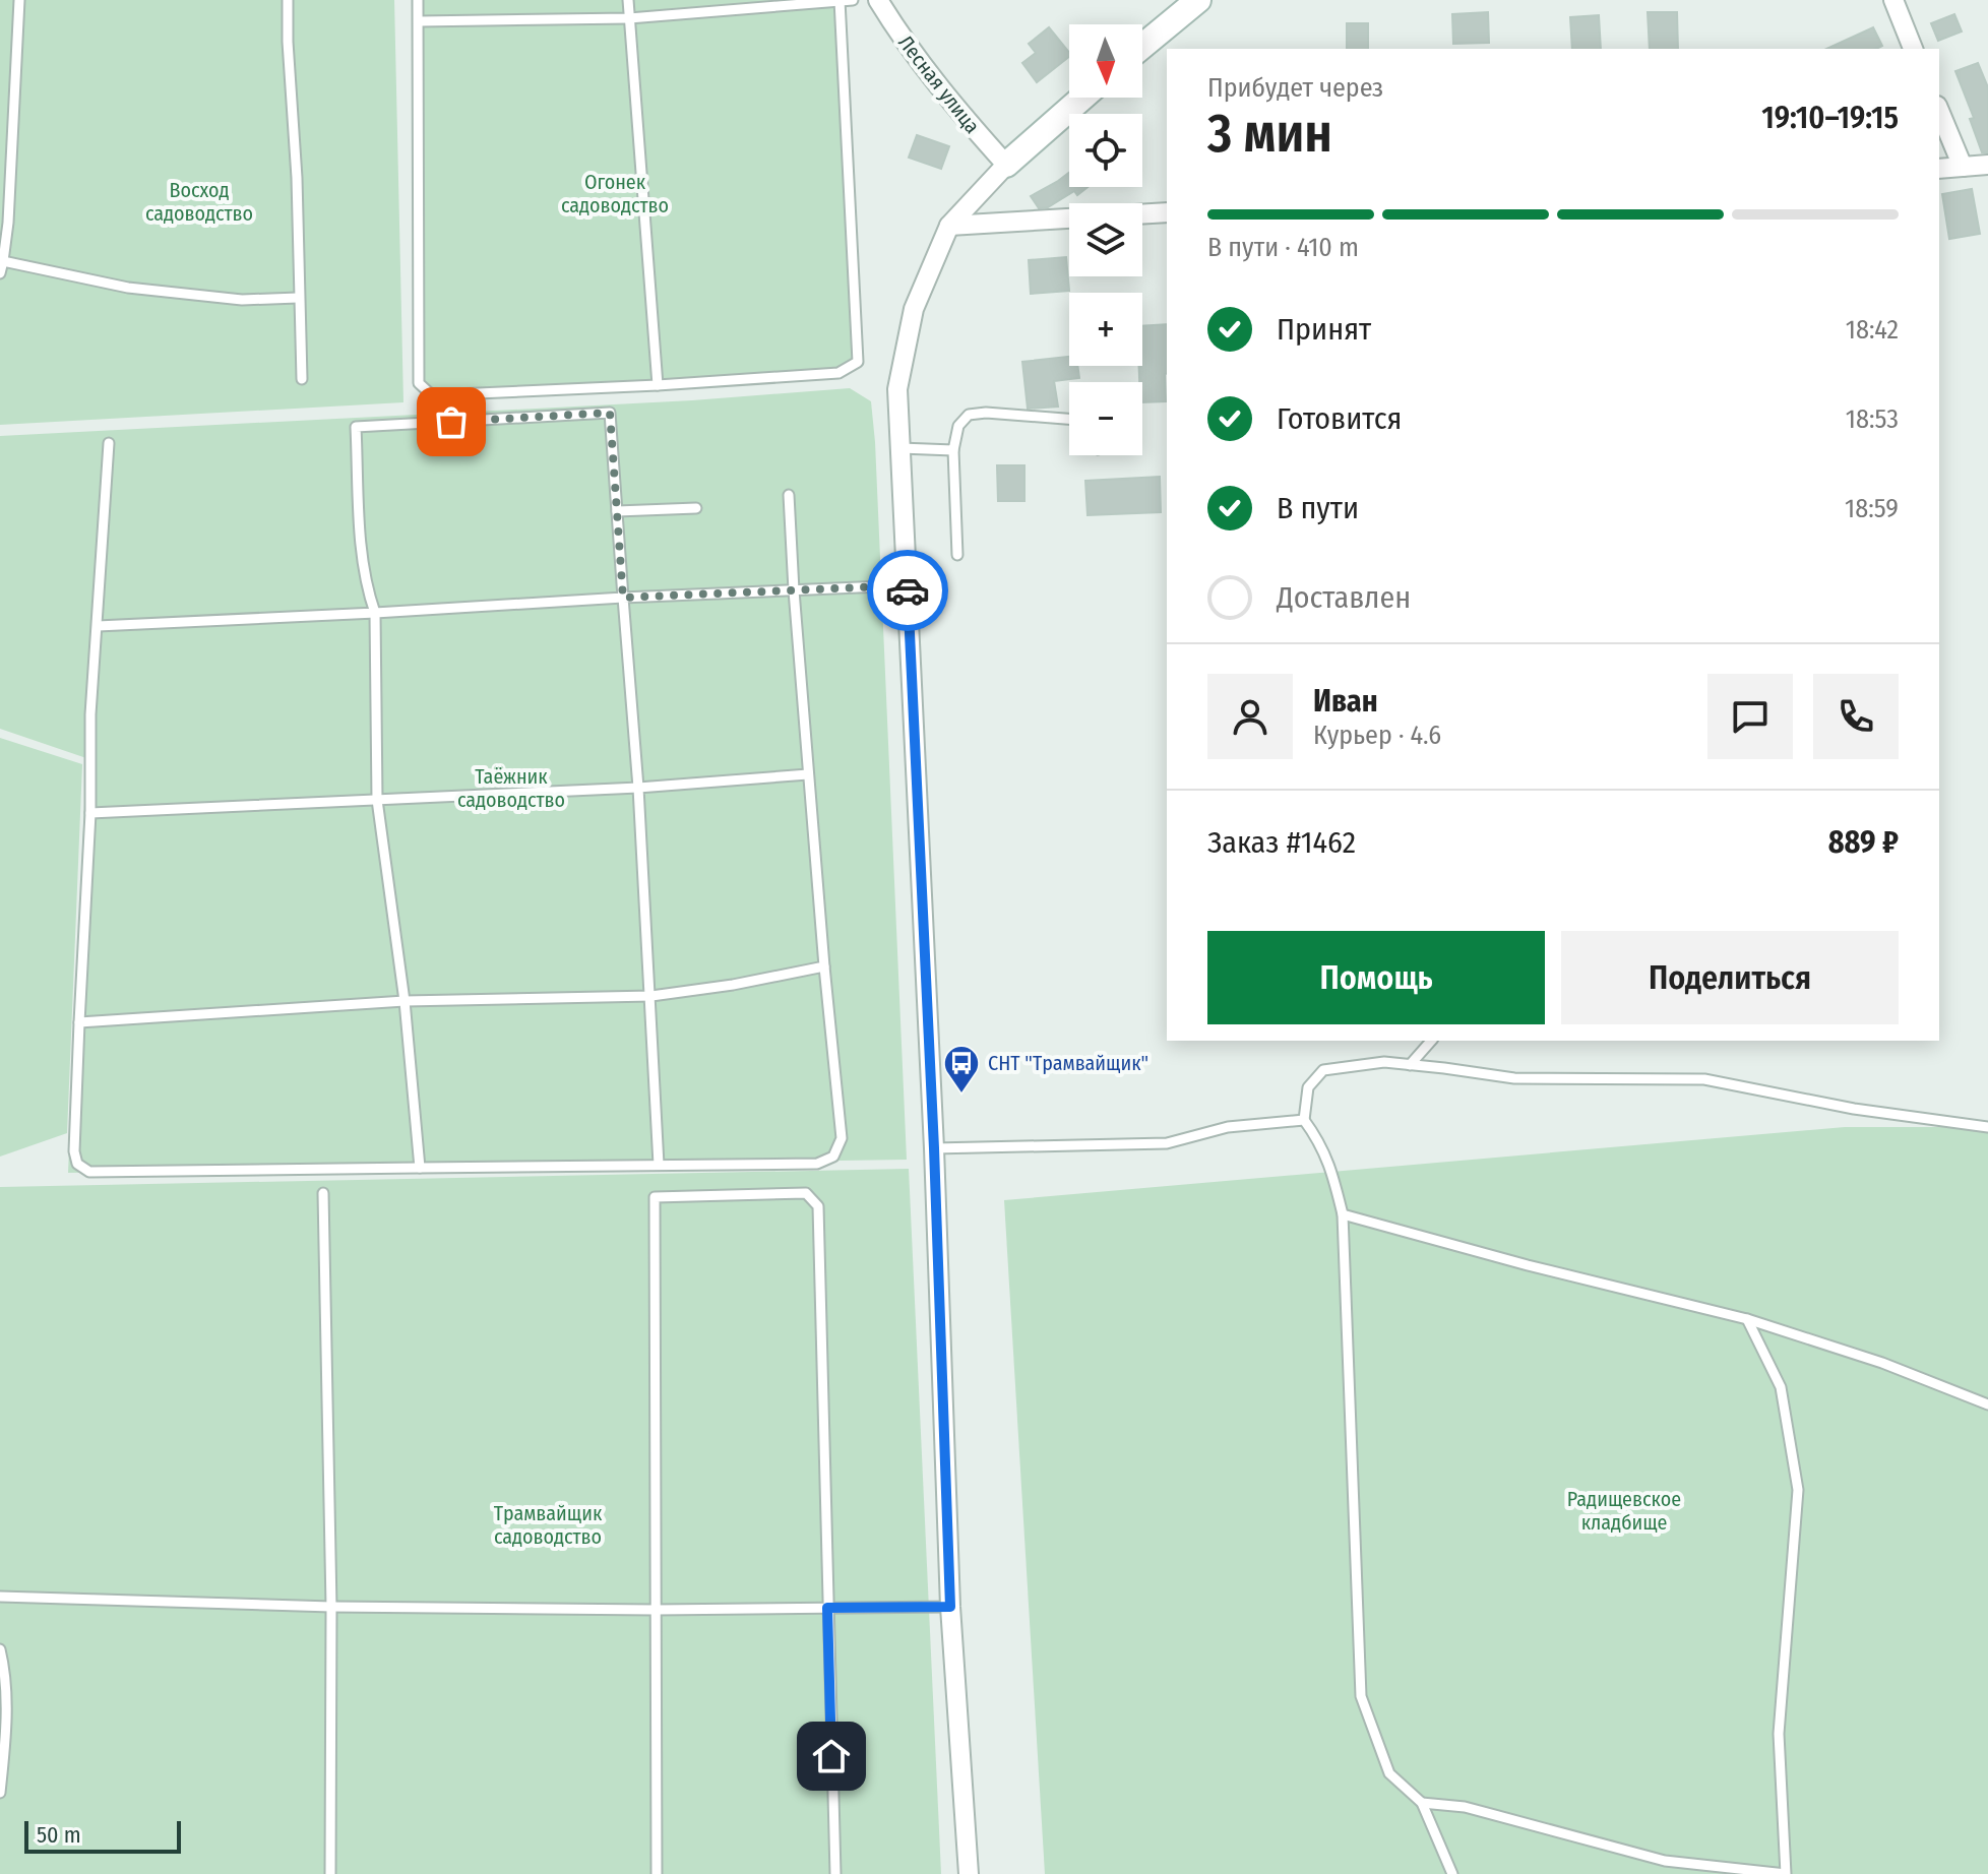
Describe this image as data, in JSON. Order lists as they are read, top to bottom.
{
  "streets": {
    "street": ["Лесная улица"]
  },
  "parks": [
    "Огонек садоводство",
    "Восход садоводство",
    "Таёжник садоводство",
    "Радищевское кладбище",
    "Трамвайщик садоводство"
  ],
  "places": {
    "bus stop": ["СНТ \"Трамвайщик\""]
  },
  "scale_bar": "50 m",
  "north": "bottom",
  "page": {
    "map_buttons": ["+", "−"],
    "heading": ["3 мин", "Прибудет через", "19:10–19:15"],
    "panel": [
      "Иван",
      "Курьер · 4.6",
      "Заказ #1462",
      "889 ₽"
    ],
    "bar": "В пути · 410 m",
    "list": [
      ["Принят", "18:42"],
      ["Готовится", "18:53"],
      ["В пути", "18:59"],
      "Доставлен"
    ],
    "buttons": ["Помощь", "Поделиться"],
    "scale": "50 m"
  }
}
